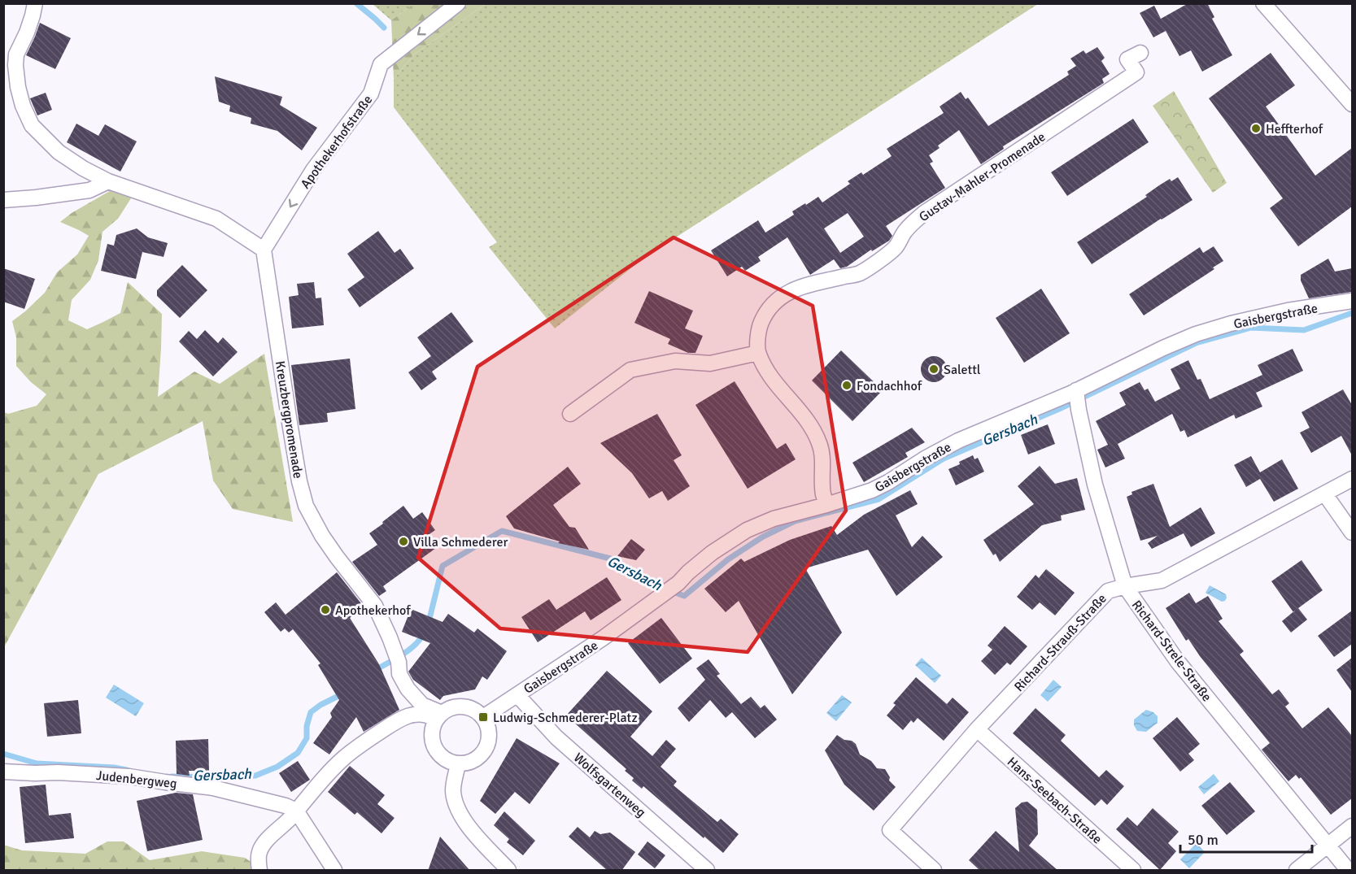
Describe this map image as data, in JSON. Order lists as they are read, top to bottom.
{
  "streets": {
    "street": [
      "Apothekerhofstraße",
      "Gustav-Mahler-Promenade",
      "Gaisbergstraße",
      "Kreuzbergpromenade",
      "Richard-Strauß-Straße",
      "Richard-Strele-Straße",
      "Judenbergweg",
      "Wolfsgartenweg",
      "Hans-Seebach-Straße"
    ]
  },
  "crossings": [
    ["Apothekerhofstraße", "Kreuzbergpromenade"],
    ["Gustav-Mahler-Promenade", "Gaisbergstraße"],
    ["Gaisbergstraße", "Kreuzbergpromenade"],
    ["Gaisbergstraße", "Richard-Strele-Straße"],
    ["Gaisbergstraße", "Wolfsgartenweg"],
    ["Richard-Strauß-Straße", "Richard-Strele-Straße"],
    ["Richard-Strauß-Straße", "Hans-Seebach-Straße"]
  ],
  "one_way": ["Apothekerhofstraße"],
  "water": ["Gersbach"],
  "places": {
    "other": [
      "Heffterhof",
      "Salettl",
      "Fondachhof",
      "Villa Schmederer",
      "Apothekerhof"
    ],
    "transit": ["Ludwig-Schmederer-Platz"]
  },
  "scale_bar": "50 m"
}
